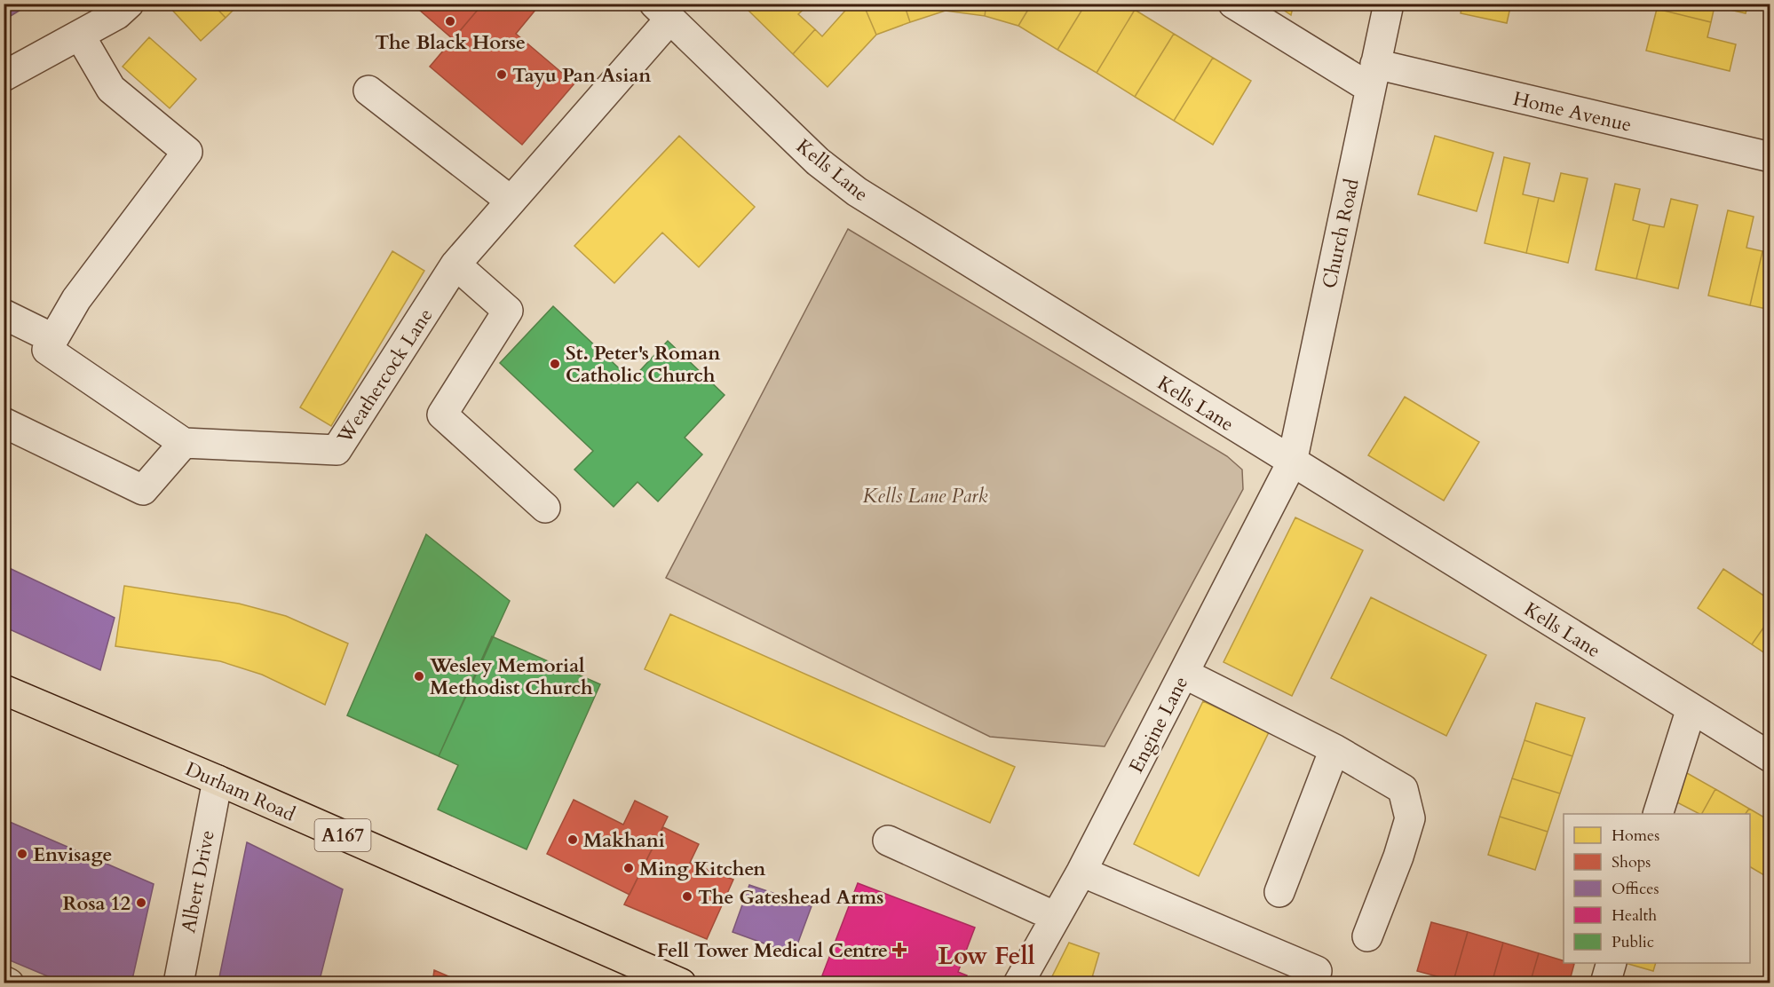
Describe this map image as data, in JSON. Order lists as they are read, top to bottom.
{
  "streets": {
    "main road": ["Durham Road", "A167"],
    "street": [
      "Home Avenue",
      "Kells Lane",
      "Church Road",
      "Weathercock Lane",
      "Engine Lane",
      "Albert Drive"
    ]
  },
  "crossings": [
    ["Home Avenue", "Church Road"],
    ["Kells Lane", "Church Road"],
    ["Kells Lane", "Weathercock Lane"],
    ["Kells Lane", "Engine Lane"],
    ["Church Road", "Engine Lane"],
    ["Durham Road", "Albert Drive"]
  ],
  "districts": ["Low Fell"],
  "parks": ["Kells Lane Park"],
  "places": {
    "other": [
      "The Black Horse",
      "Tayu Pan Asian",
      "St. Peter's Roman Catholic Church",
      "Wesley Memorial Methodist Church",
      "Makhani",
      "Envisage",
      "Ming Kitchen",
      "The Gateshead Arms",
      "Rosa 12"
    ],
    "health": ["Fell Tower Medical Centre"]
  },
  "legend": [
    "Homes",
    "Shops",
    "Offices",
    "Health",
    "Public"
  ]
}
